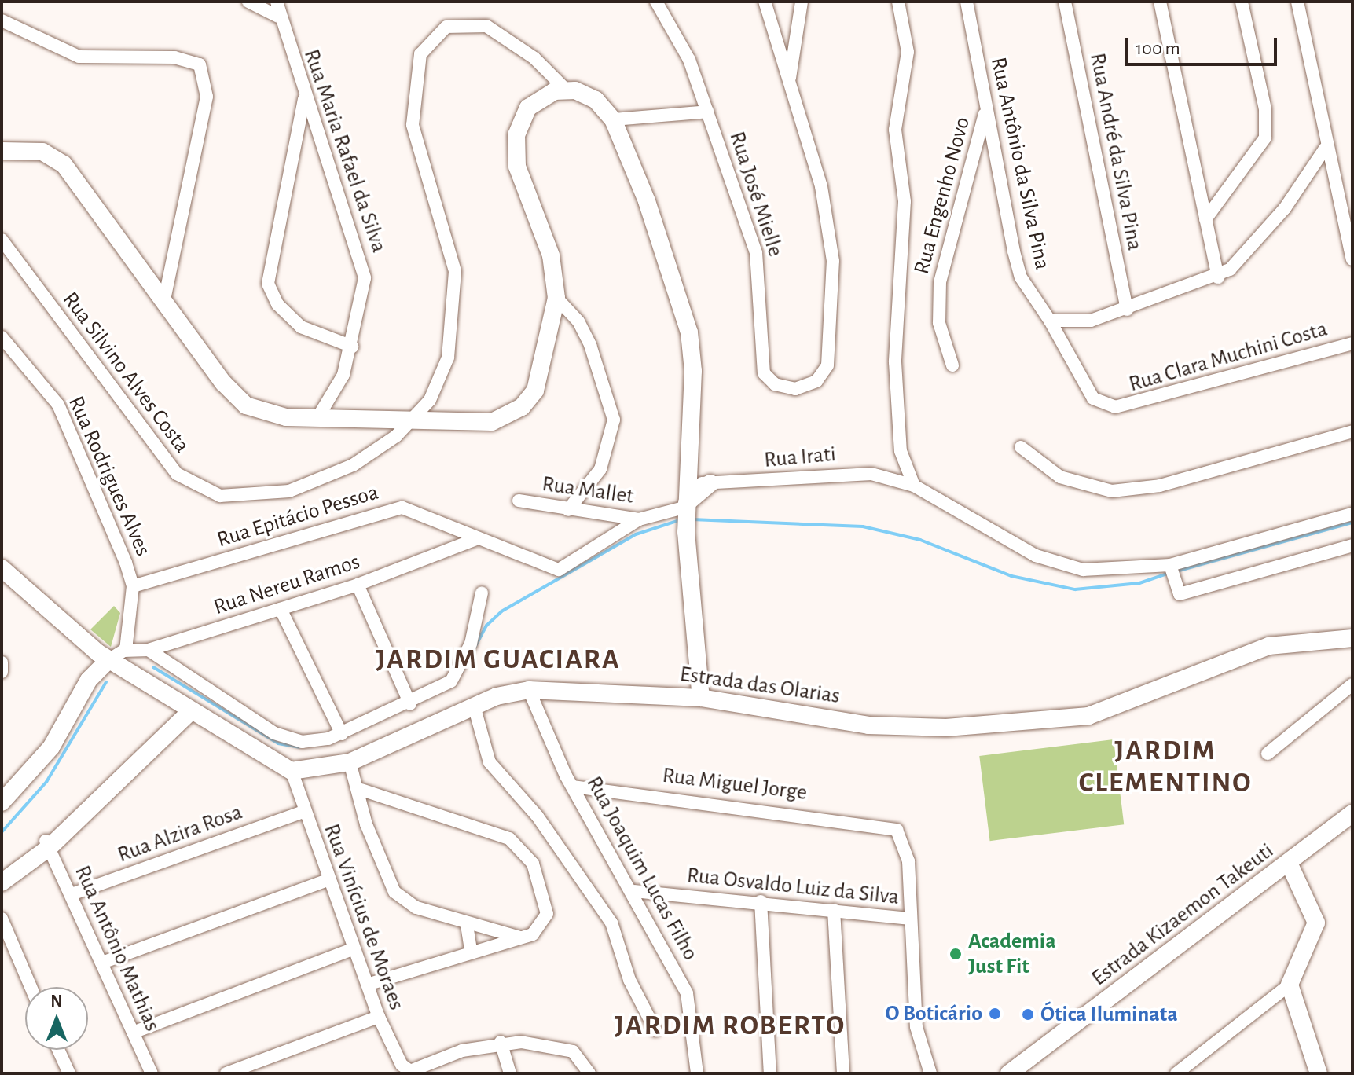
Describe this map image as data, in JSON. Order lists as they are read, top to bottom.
{
  "streets": {
    "street": [
      "Rua Maria Rafael da Silva",
      "Rua André da Silva Pina",
      "Rua Antônio da Silva Pina",
      "Rua José Mielle",
      "Rua Engenho Novo",
      "Rua Clara Muchini Costa",
      "Rua Silvino Alves Costa",
      "Rua Irati",
      "Rua Rodrigues Alves",
      "Rua Mallet",
      "Rua Epitácio Pessoa",
      "Rua Nereu Ramos",
      "Estrada das Olarias",
      "Rua Miguel Jorge",
      "Rua Alzira Rosa",
      "Rua Joaquim Lucas Filho",
      "Rua Osvaldo Luiz da Silva",
      "Estrada Kizaemon Takeuti",
      "Rua Vinícius de Moraes",
      "Rua Antônio Mathias"
    ]
  },
  "crossings": [
    ["Rua Antônio da Silva Pina", "Rua Engenho Novo"],
    ["Rua Antônio da Silva Pina", "Rua Clara Muchini Costa"],
    ["Rua Rodrigues Alves", "Rua Epitácio Pessoa"],
    ["Rua Rodrigues Alves", "Rua Nereu Ramos"],
    ["Rua Mallet", "Rua Epitácio Pessoa"],
    ["Rua Epitácio Pessoa", "Rua Nereu Ramos"],
    ["Estrada das Olarias", "Rua Joaquim Lucas Filho"],
    ["Estrada das Olarias", "Rua Vinícius de Moraes"],
    ["Rua Miguel Jorge", "Rua Joaquim Lucas Filho"],
    ["Rua Miguel Jorge", "Rua Osvaldo Luiz da Silva"],
    ["Rua Alzira Rosa", "Rua Vinícius de Moraes"],
    ["Rua Alzira Rosa", "Rua Antônio Mathias"],
    ["Rua Joaquim Lucas Filho", "Rua Osvaldo Luiz da Silva"]
  ],
  "districts": ["JARDIM GUACIARA", "JARDIM CLEMENTINO", "JARDIM ROBERTO"],
  "places": ["Academia Just Fit", "O Boticário", "Ótica Iluminata"],
  "scale_bar": "100 m",
  "north": "top"
}
